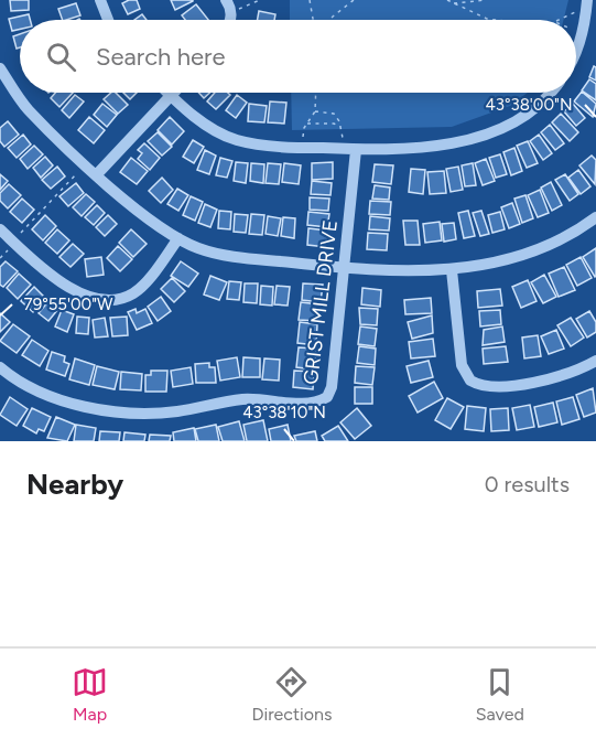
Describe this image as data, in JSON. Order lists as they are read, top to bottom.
{
  "streets": {
    "street": ["GRIST MILL DRIVE"]
  },
  "page": {
    "search": "Search here",
    "heading": ["Nearby", "0 results"],
    "nav": ["Map", "Directions", "Saved"]
  },
  "coordinates": ["43°38'00\"N", "79°55'00\"W", "43°38'10\"N"]
}
